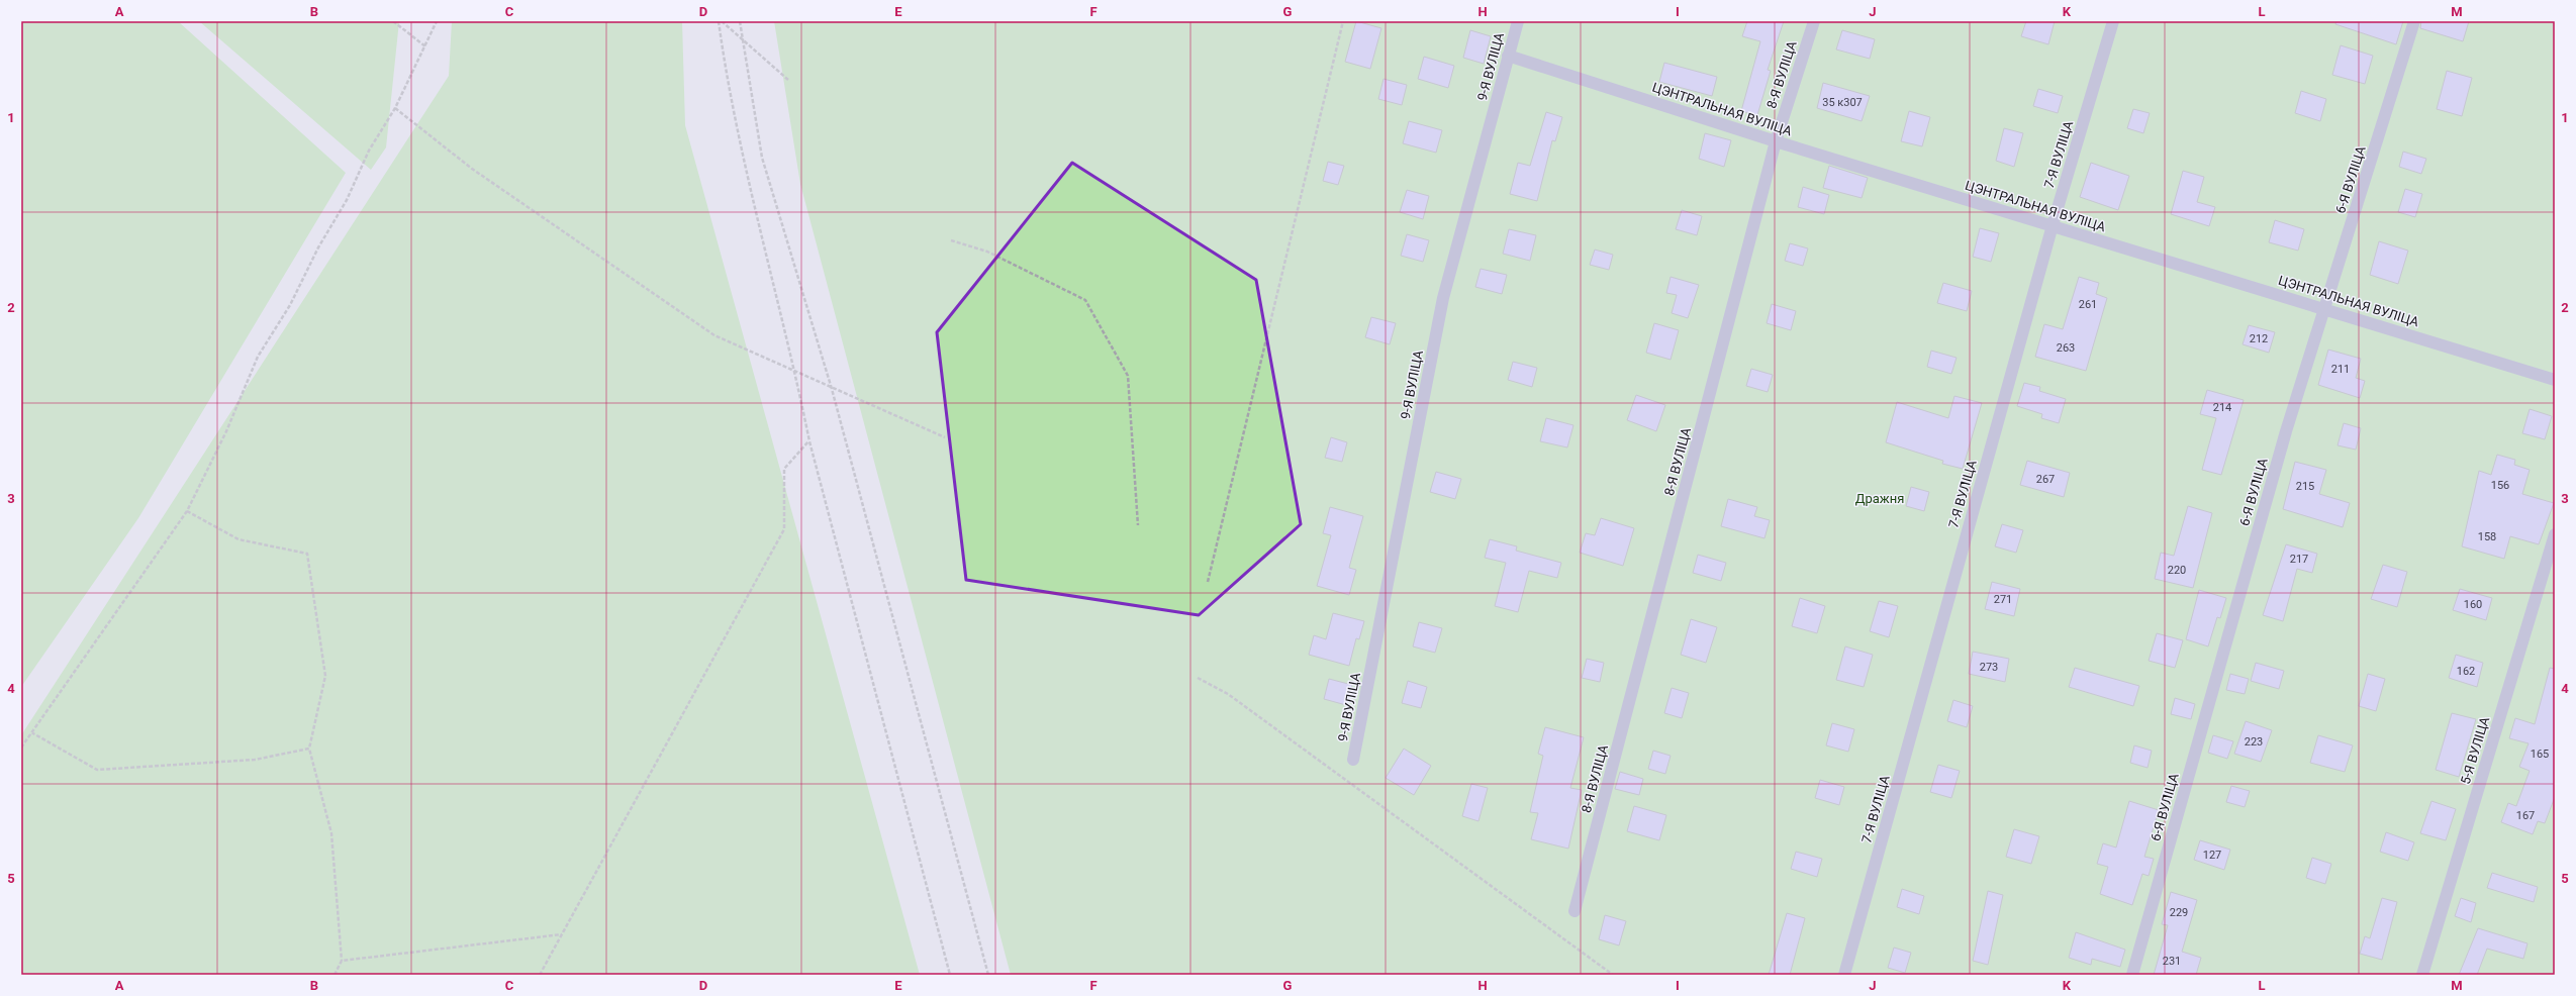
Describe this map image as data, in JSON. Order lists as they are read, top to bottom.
{
  "streets": {
    "street": [
      "9-Я ВУЛІЦА",
      "8-Я ВУЛІЦА",
      "ЦЭНТРАЛЬНАЯ ВУЛІЦА",
      "7-Я ВУЛІЦА",
      "6-Я ВУЛІЦА",
      "5-Я ВУЛІЦА"
    ]
  },
  "crossings": [
    ["9-Я ВУЛІЦА", "ЦЭНТРАЛЬНАЯ ВУЛІЦА"],
    ["8-Я ВУЛІЦА", "ЦЭНТРАЛЬНАЯ ВУЛІЦА"],
    ["ЦЭНТРАЛЬНАЯ ВУЛІЦА", "7-Я ВУЛІЦА"],
    ["ЦЭНТРАЛЬНАЯ ВУЛІЦА", "6-Я ВУЛІЦА"]
  ],
  "parks": ["Дражня"],
  "house_numbers": [
    "35 к307",
    "261",
    "212",
    "263",
    "211",
    "214",
    "267",
    "156",
    "215",
    "158",
    "217",
    "220",
    "271",
    "160",
    "273",
    "162",
    "223",
    "165",
    "167",
    "127",
    "229",
    "231"
  ],
  "grid": {
    "columns": [
      "A",
      "B",
      "C",
      "D",
      "E",
      "F",
      "G",
      "H",
      "I",
      "J",
      "K",
      "L",
      "M"
    ],
    "rows": [
      "1",
      "2",
      "3",
      "4",
      "5"
    ]
  }
}
